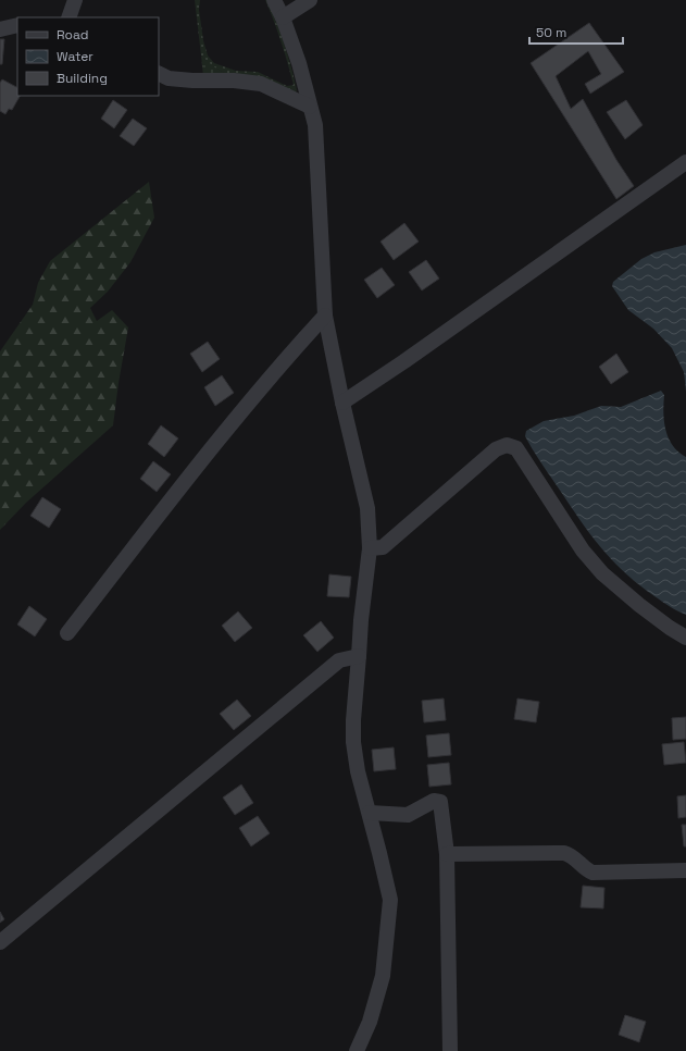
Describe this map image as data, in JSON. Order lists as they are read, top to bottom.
{
  "legend": ["Road", "Water", "Building"],
  "scale_bar": "50 m"
}
